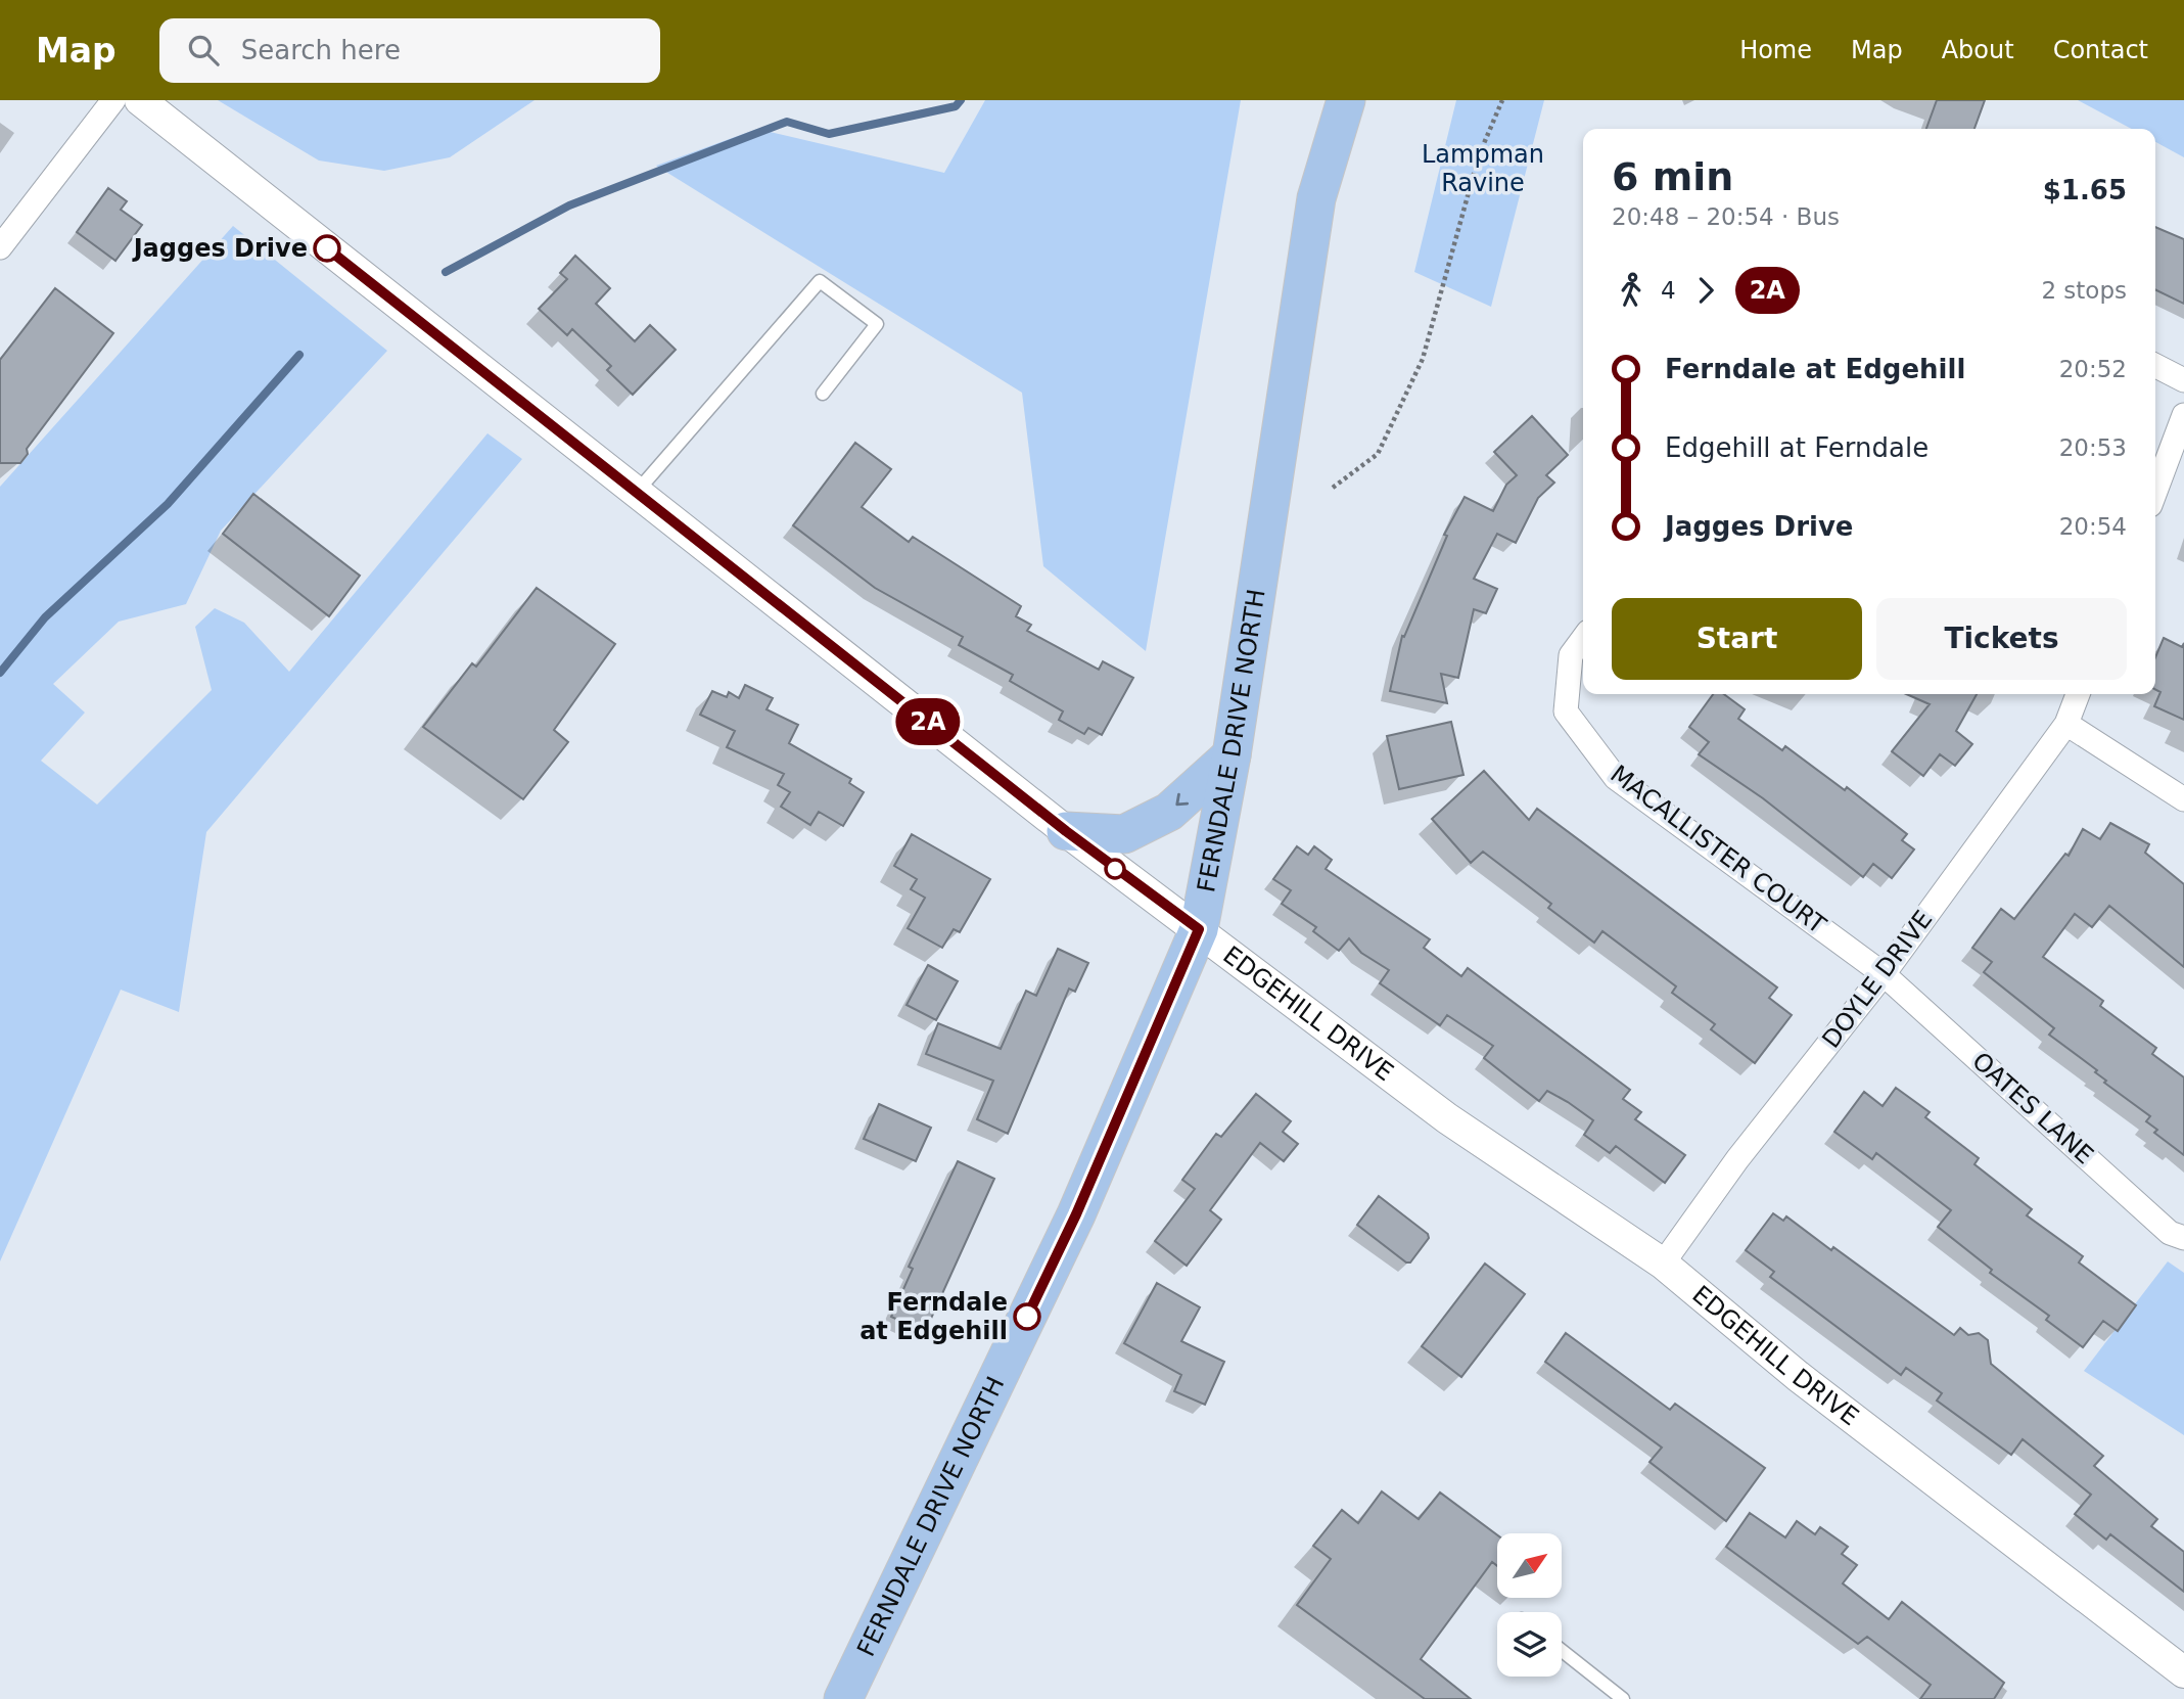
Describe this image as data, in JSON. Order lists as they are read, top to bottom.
{
  "streets": {
    "main road": ["FERNDALE DRIVE NORTH"],
    "street": [
      "MACALLISTER COURT",
      "DOYLE DRIVE",
      "EDGEHILL DRIVE",
      "OATES LANE"
    ]
  },
  "crossings": [
    ["FERNDALE DRIVE NORTH", "EDGEHILL DRIVE"],
    ["MACALLISTER COURT", "DOYLE DRIVE"],
    ["MACALLISTER COURT", "OATES LANE"],
    ["DOYLE DRIVE", "EDGEHILL DRIVE"],
    ["DOYLE DRIVE", "OATES LANE"]
  ],
  "parks": ["Lampman Ravine"],
  "places": ["Jagges Drive", "Ferndale at Edgehill"],
  "lines": ["bus line 2A"],
  "north": "top right",
  "page": {
    "header": "Map",
    "search": "Search here",
    "nav": [
      "Home",
      "Map",
      "About",
      "Contact"
    ],
    "on_map": "2A",
    "heading": ["6 min", "20:48 – 20:54 · Bus", "$1.65"],
    "legs": ["4", "2A", "2 stops"],
    "list": [
      {
        "name": "Ferndale at Edgehill",
        "value": "20:52"
      },
      {
        "name": "Edgehill at Ferndale",
        "value": "20:53"
      },
      {
        "name": "Jagges Drive",
        "value": "20:54"
      }
    ],
    "buttons": ["Start", "Tickets"]
  }
}
